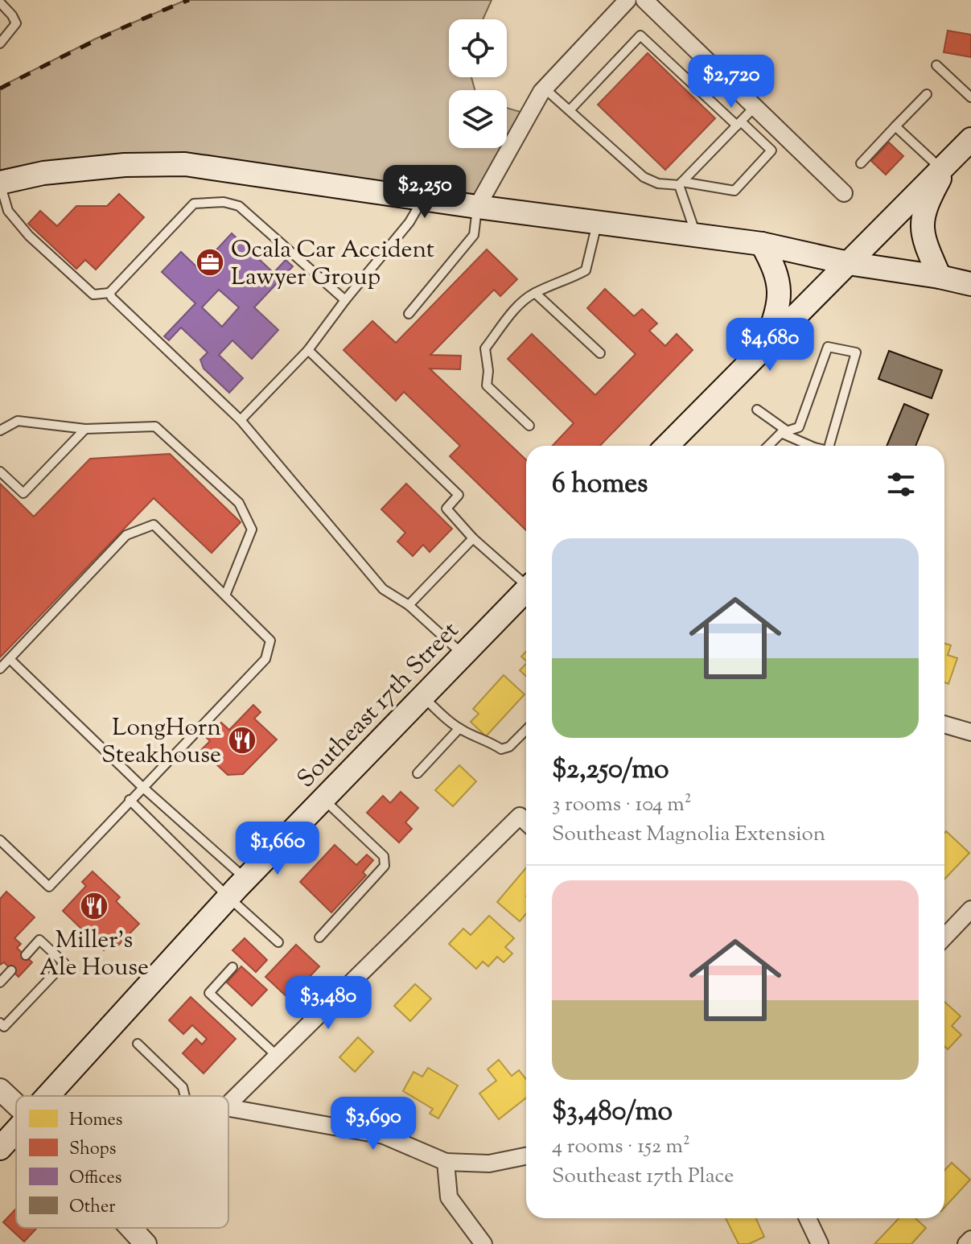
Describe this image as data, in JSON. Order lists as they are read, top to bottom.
{
  "streets": {
    "main road": ["Southeast 17th Street"]
  },
  "places": {
    "office": ["Ocala Car Accident Lawyer Group"],
    "restaurant": ["LongHorn Steakhouse", "Miller's Ale House"]
  },
  "legend": [
    "Homes",
    "Shops",
    "Offices",
    "Other"
  ],
  "page": {
    "price": [
      "$2,720",
      "$2,250",
      "$4,680",
      "$1,660",
      "$3,480",
      "$3,690"
    ],
    "heading": "6 homes",
    "list": [
      {
        "name": "$2,250/mo",
        "note": "3 rooms · 104 m² · Southeast Magnolia Extension"
      },
      {
        "name": "$3,480/mo",
        "note": "4 rooms · 152 m² · Southeast 17th Place"
      }
    ]
  }
}
